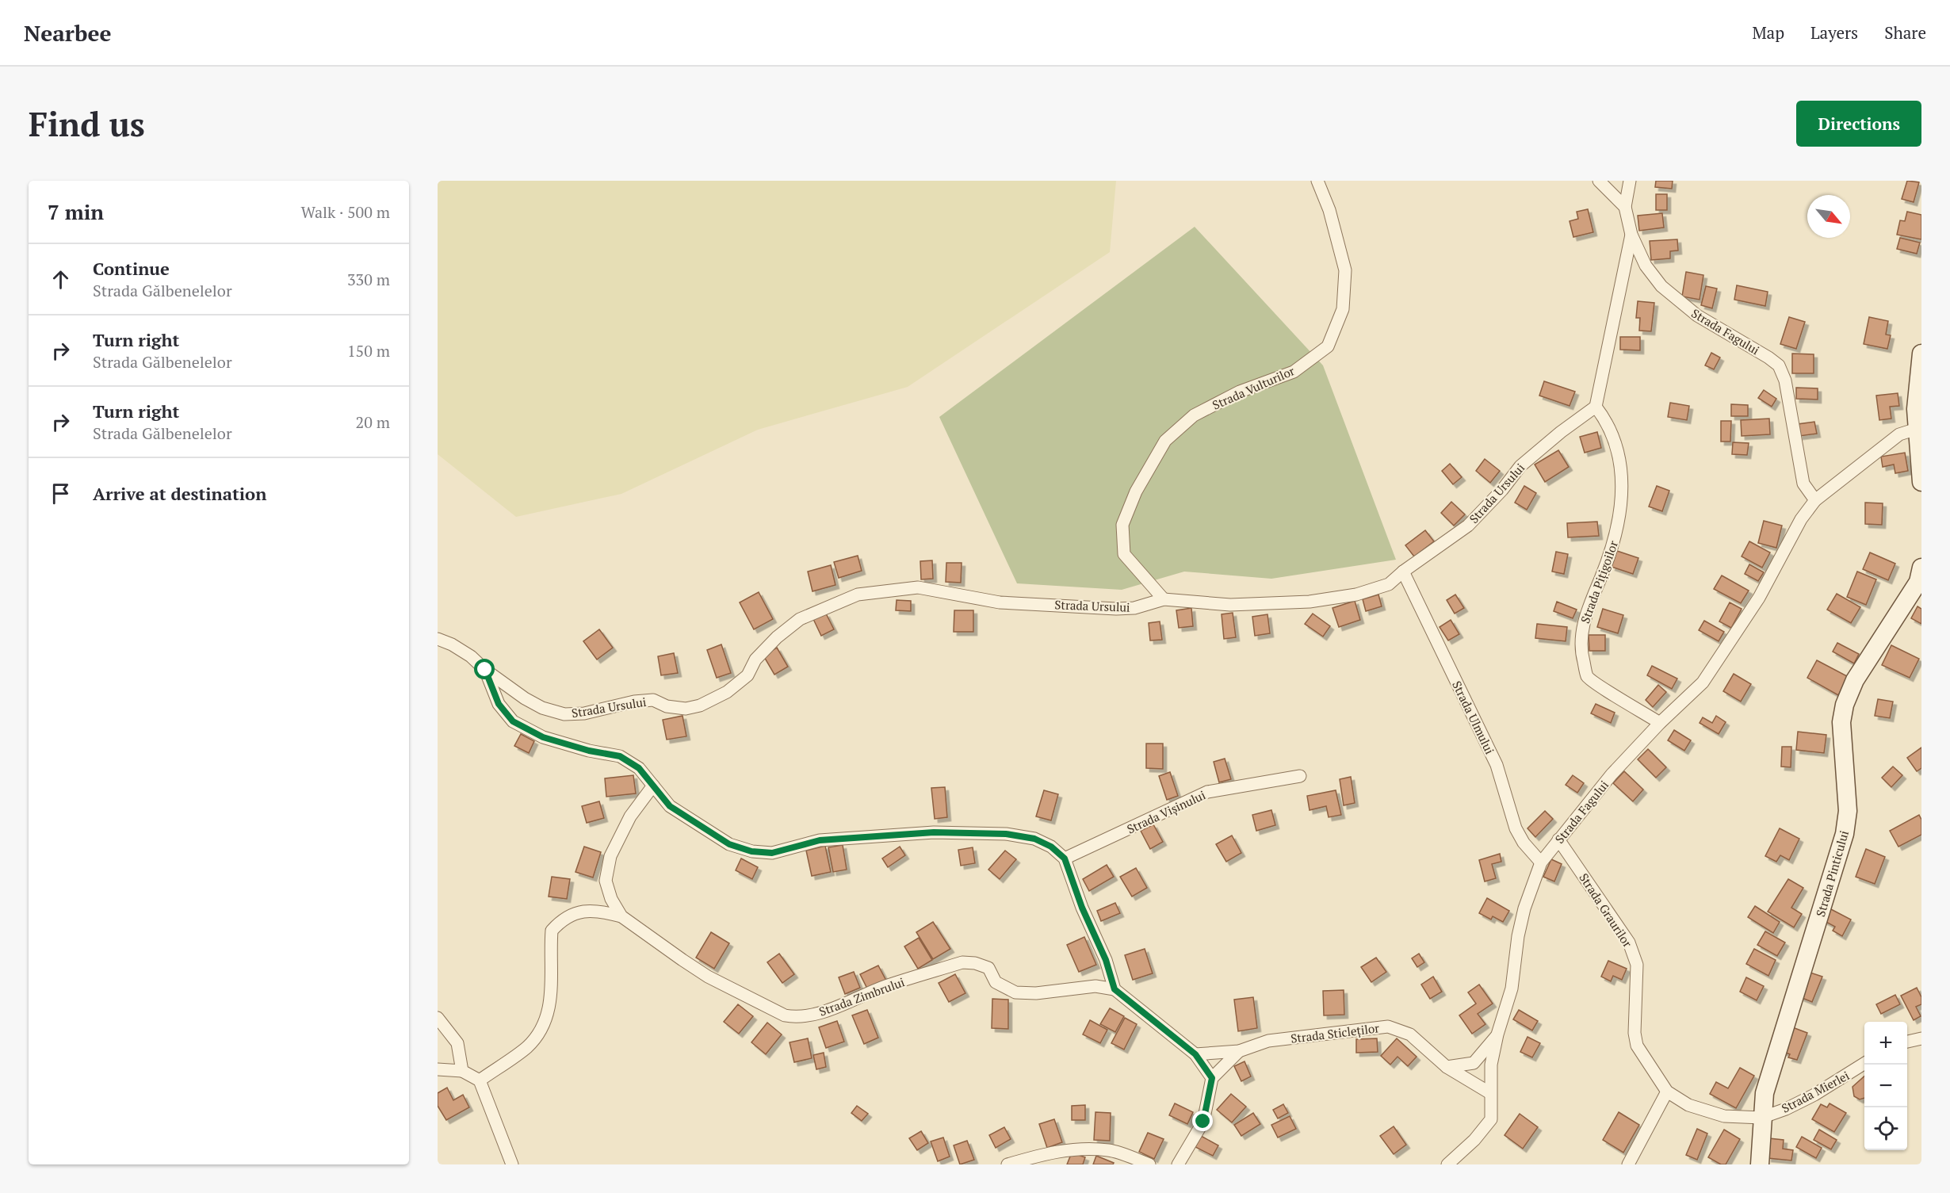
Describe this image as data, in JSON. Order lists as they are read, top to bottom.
{
  "streets": {
    "main road": ["Strada Pinticului"],
    "street": [
      "Strada Fagului",
      "Strada Vulturilor",
      "Strada Ursului",
      "Strada Pițigoilor",
      "Strada Ulmului",
      "Strada Vișinului",
      "Strada Graurilor",
      "Strada Zimbrului",
      "Strada Sticleților",
      "Strada Mierlei"
    ]
  },
  "crossings": [
    ["Strada Fagului", "Strada Pițigoilor"],
    ["Strada Fagului", "Strada Ulmului"],
    ["Strada Fagului", "Strada Graurilor"],
    ["Strada Fagului", "Strada Sticleților"],
    ["Strada Vulturilor", "Strada Ursului"],
    ["Strada Ursului", "Strada Pițigoilor"],
    ["Strada Ursului", "Strada Ulmului"],
    ["Strada Pinticului", "Strada Graurilor"],
    ["Strada Pinticului", "Strada Mierlei"],
    ["Strada Graurilor", "Strada Mierlei"]
  ],
  "north": "bottom right",
  "page": {
    "header": "Nearbee",
    "nav": ["Map", "Layers", "Share"],
    "buttons": "Directions",
    "title": "Find us",
    "heading": ["7 min", "Walk · 500 m"],
    "list": [
      ["Continue", "Strada Gălbenelelor", "330 m"],
      ["Turn right", "Strada Gălbenelelor", "150 m"],
      ["Turn right", "Strada Gălbenelelor", "20 m"],
      "Arrive at destination"
    ],
    "map_buttons": ["+", "−"]
  }
}
